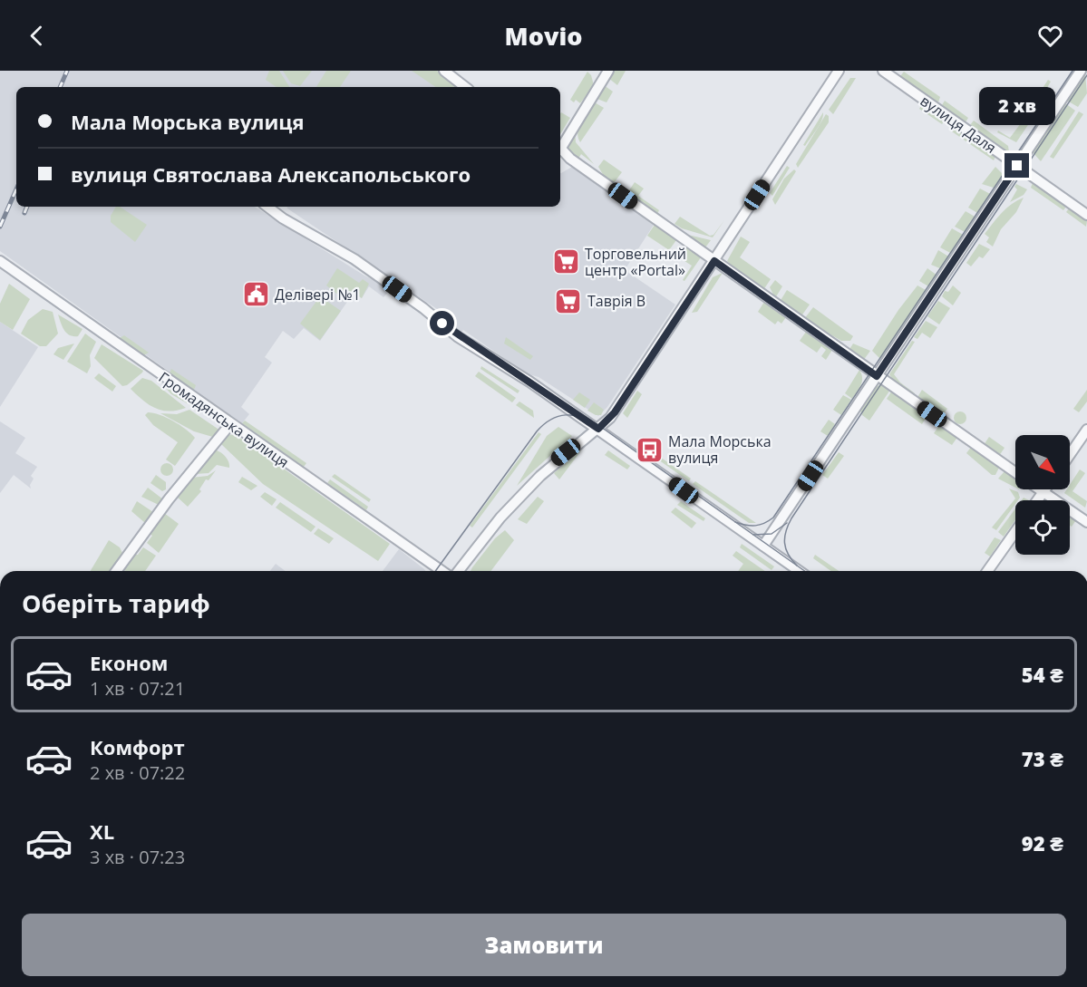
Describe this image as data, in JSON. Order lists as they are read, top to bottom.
{
  "streets": {
    "street": ["вулиця Даля", "Громадянська вулиця"]
  },
  "places": {
    "supermarket": ["Торговельний центр «Portal»", "Таврія В"],
    "public building": ["Делівері №1"],
    "bus stop": ["Мала Морська вулиця"]
  },
  "north": "bottom right",
  "page": {
    "header": "Movio",
    "bubble": "2 хв",
    "banner": ["Мала Морська вулиця", "вулиця Святослава Алексапольського"],
    "heading": "Оберіть тариф",
    "list": [
      {
        "name": "Економ",
        "note": "1 хв · 07:21",
        "value": "54 ₴"
      },
      {
        "name": "Комфорт",
        "note": "2 хв · 07:22",
        "value": "73 ₴"
      },
      {
        "name": "XL",
        "note": "3 хв · 07:23",
        "value": "92 ₴"
      }
    ],
    "buttons": "Замовити"
  }
}
